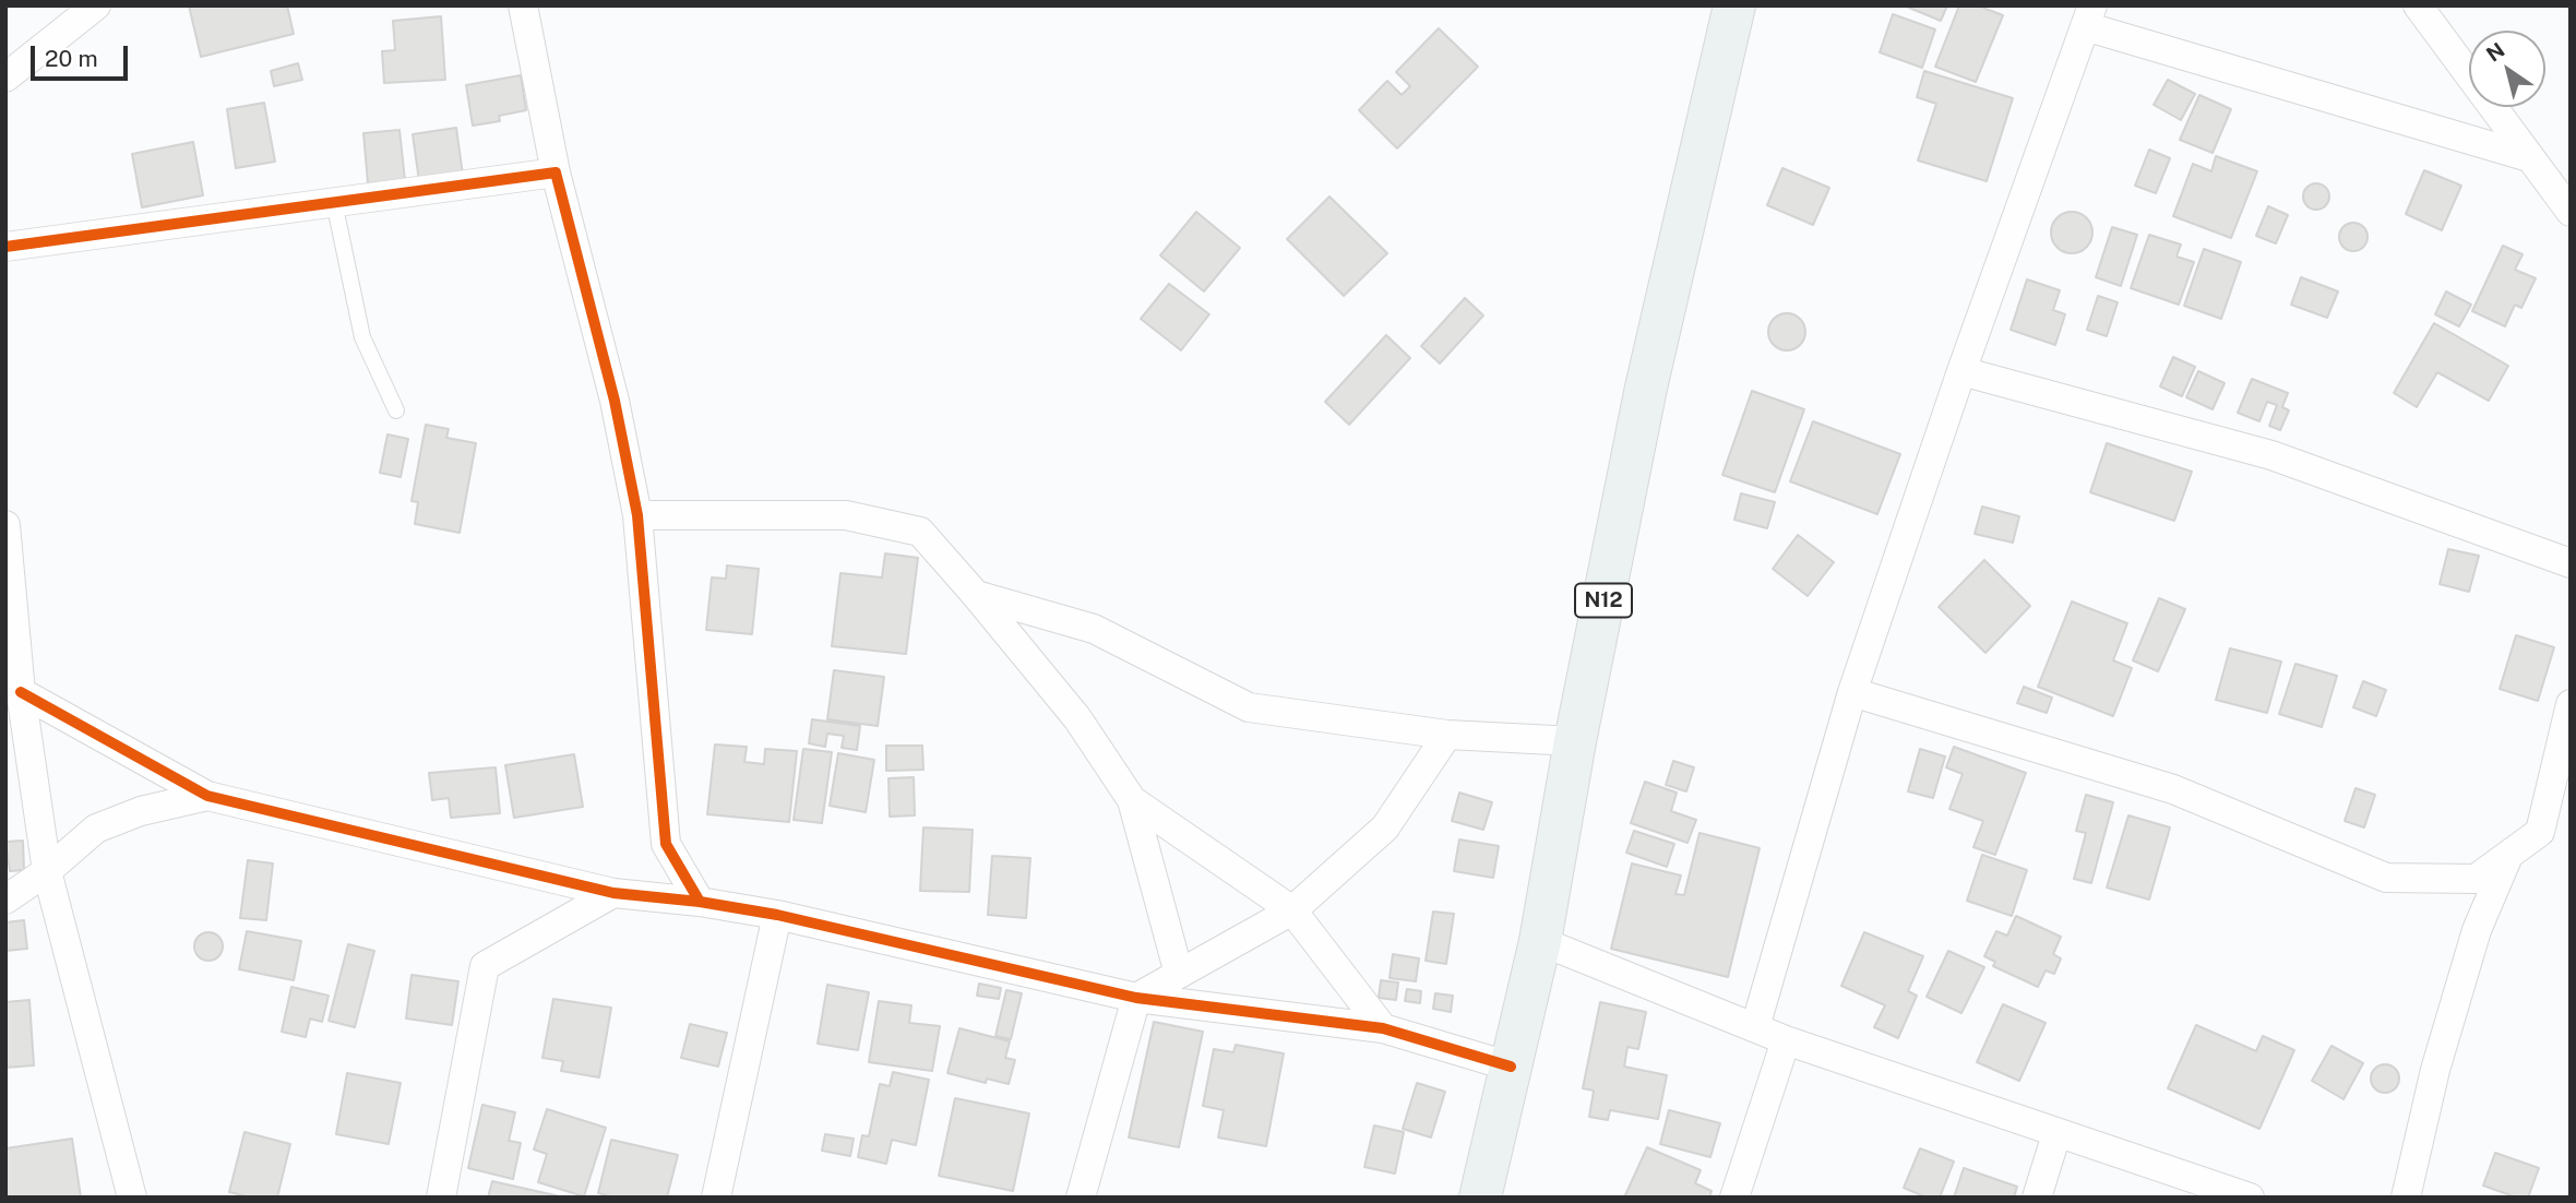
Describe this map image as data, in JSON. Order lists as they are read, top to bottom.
{
  "streets": {
    "main road": ["N12"]
  },
  "scale_bar": "20 m",
  "north": "top left"
}
